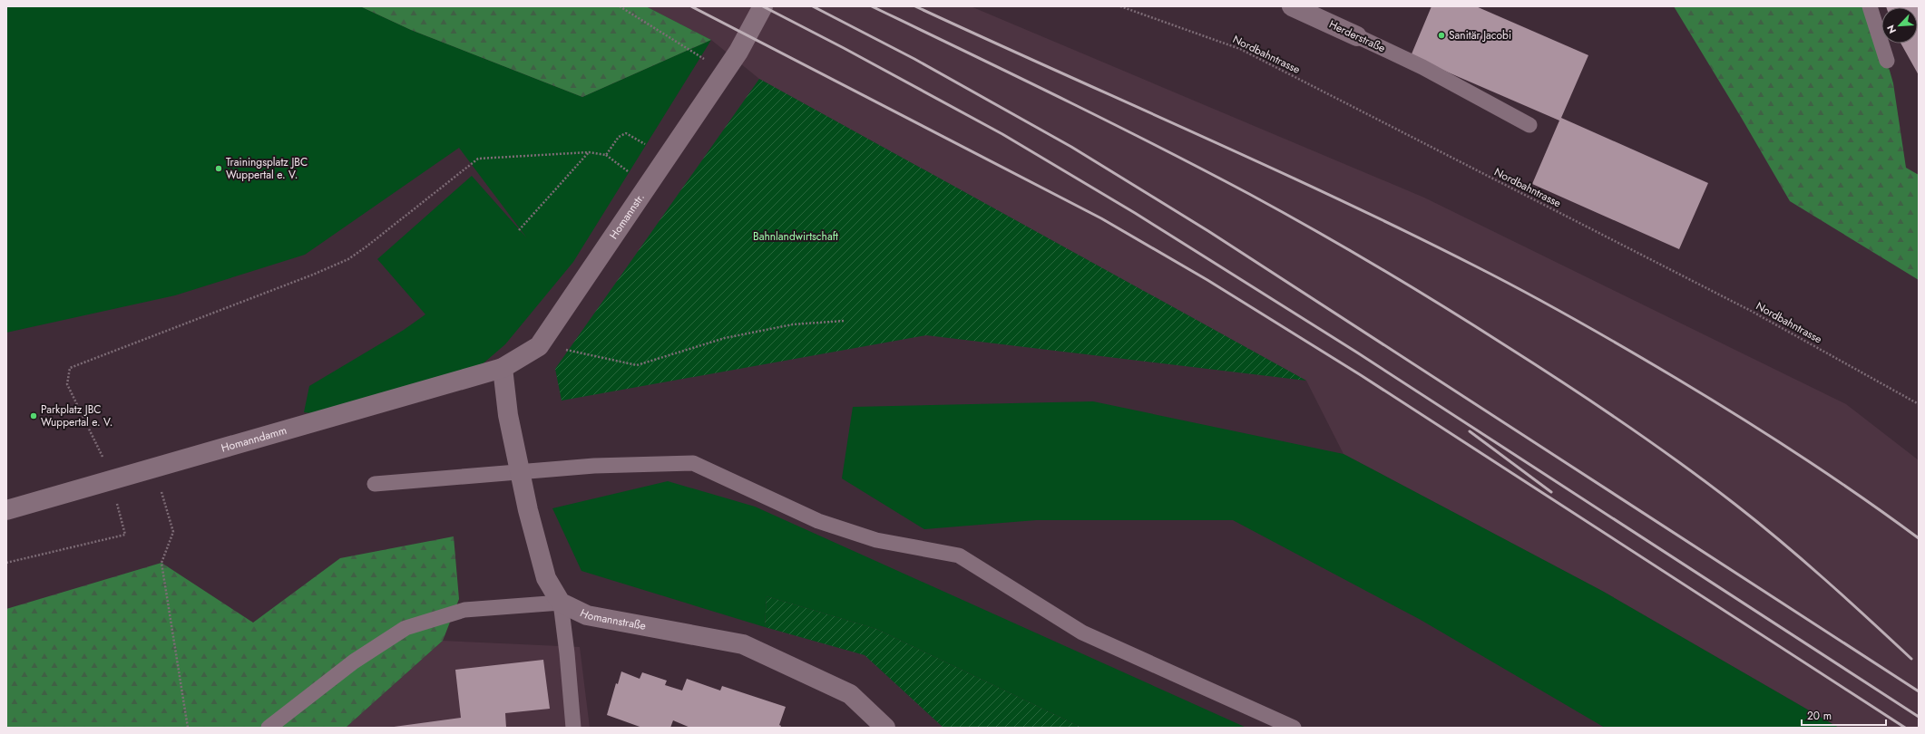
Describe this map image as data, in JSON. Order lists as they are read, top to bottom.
{
  "streets": {
    "street": [
      "Herderstraße",
      "Homannstr.",
      "Homanndamm",
      "Homannstraße"
    ],
    "path": ["Nordbahntrasse"]
  },
  "crossings": [
    ["Homannstr.", "Homanndamm"]
  ],
  "parks": ["Bahnlandwirtschaft"],
  "places": ["Sanitär Jacobi", "Trainingsplatz JBC Wuppertal e. V.", "Parkplatz JBC Wuppertal e. V."],
  "scale_bar": "20 m",
  "north": "bottom left"
}
